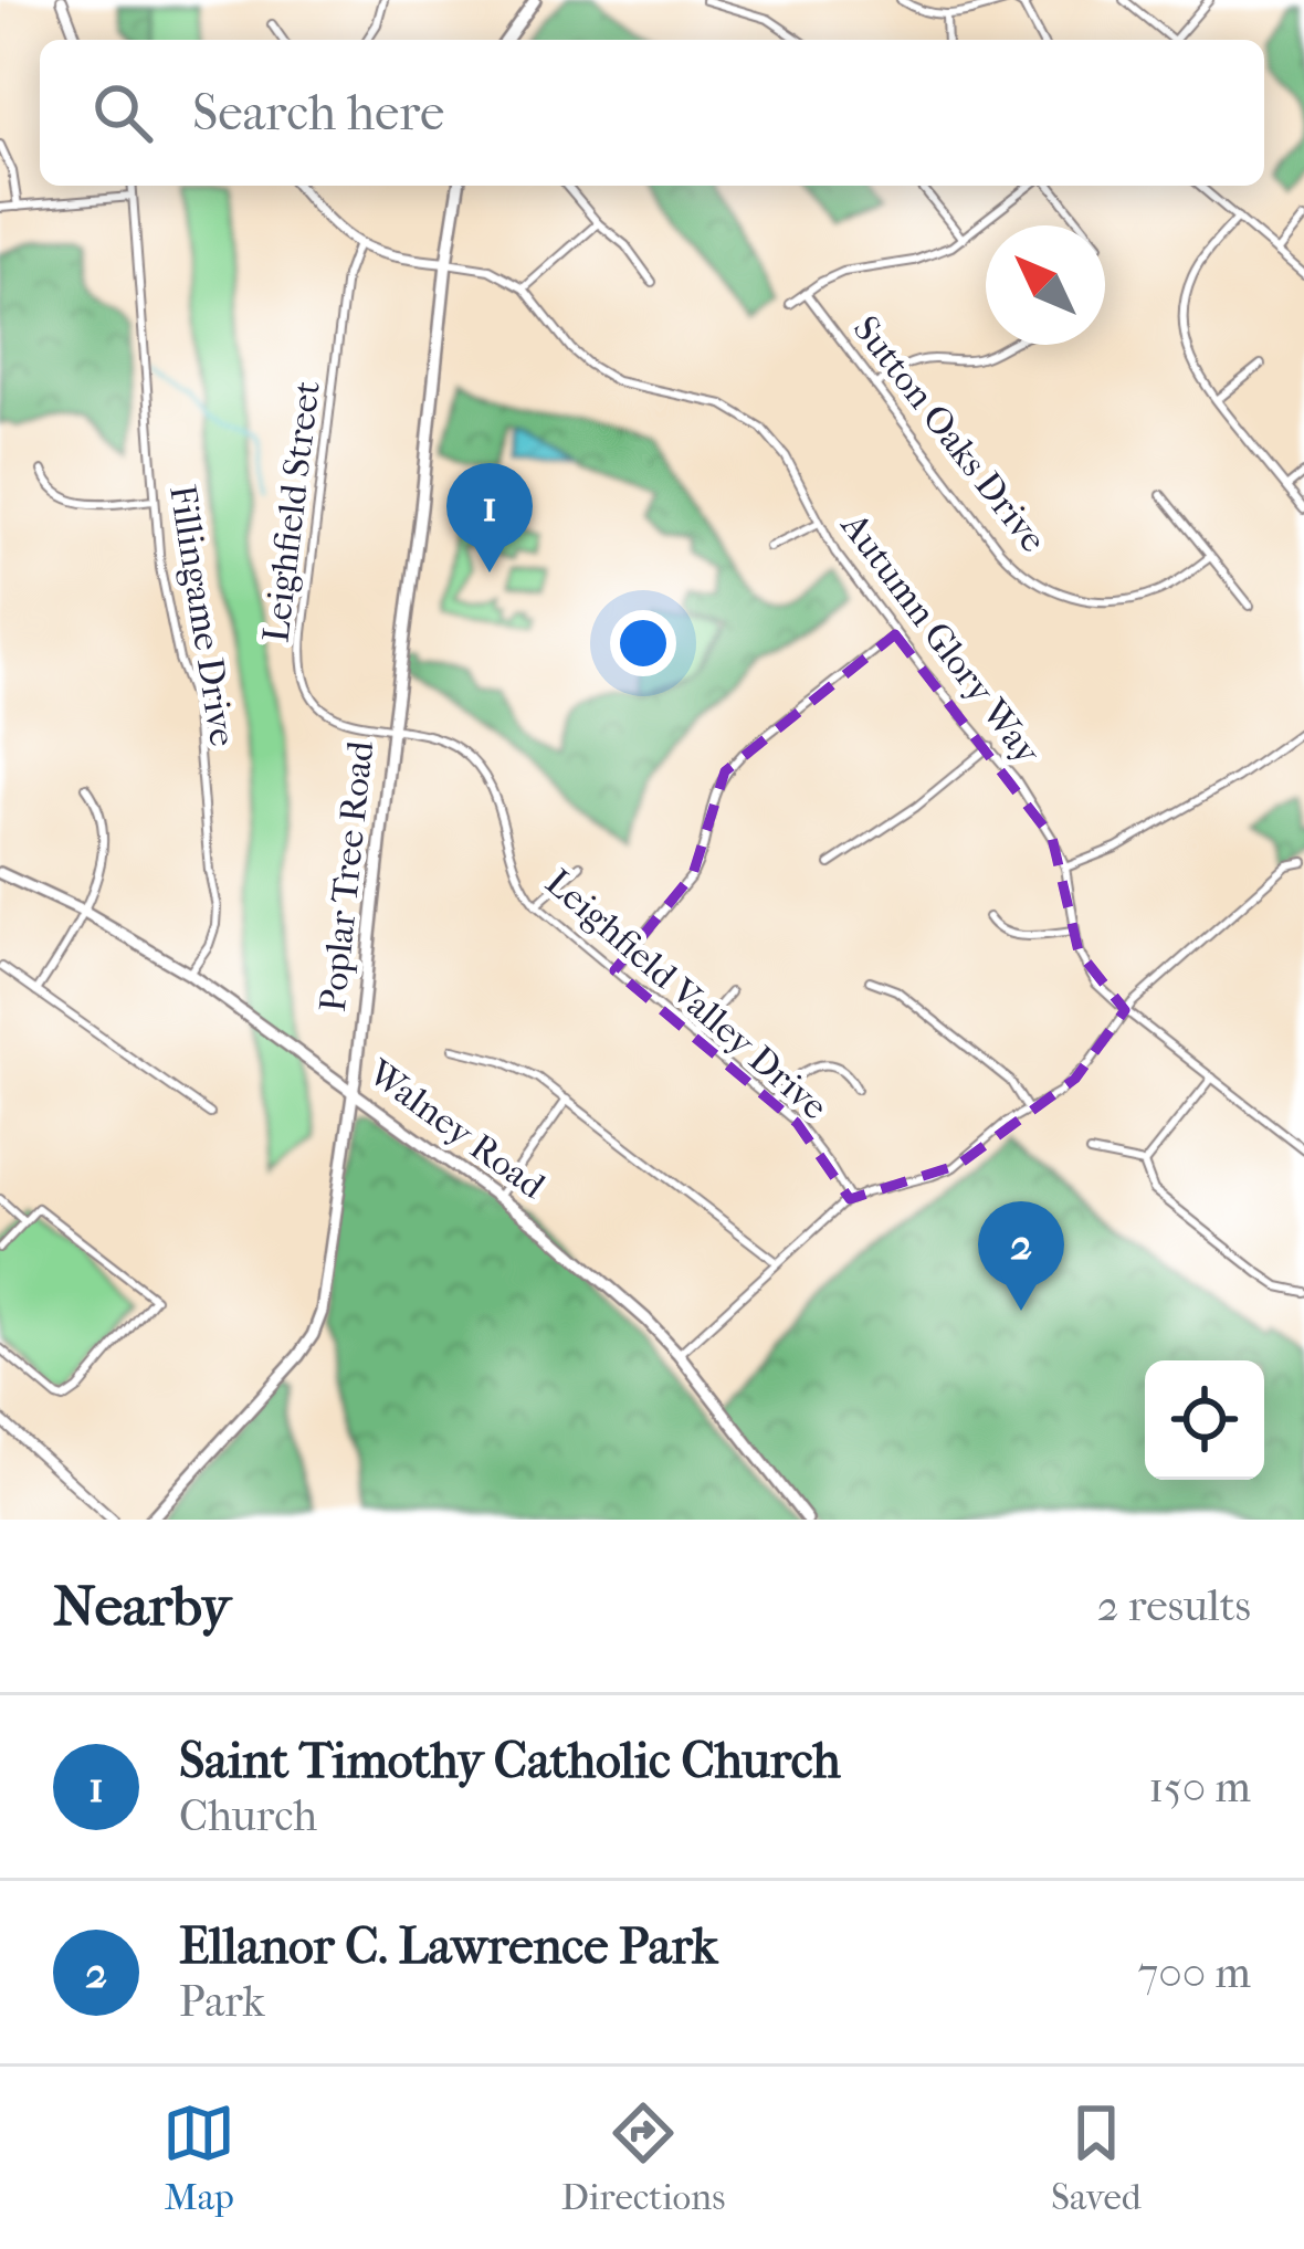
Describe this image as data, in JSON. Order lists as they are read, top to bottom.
{
  "streets": {
    "main road": ["Poplar Tree Road", "Walney Road"],
    "street": [
      "Sutton Oaks Drive",
      "Leighfield Street",
      "Fillingame Drive",
      "Autumn Glory Way",
      "Leighfield Valley Drive"
    ]
  },
  "crossings": [
    ["Leighfield Street", "Poplar Tree Road"],
    ["Leighfield Street", "Leighfield Valley Drive"],
    ["Fillingame Drive", "Walney Road"],
    ["Poplar Tree Road", "Leighfield Valley Drive"],
    ["Poplar Tree Road", "Walney Road"]
  ],
  "north": "top left",
  "page": {
    "search": "Search here",
    "pins": ["1", "2"],
    "heading": ["Nearby", "2 results"],
    "list": [
      {
        "mark": "1",
        "name": "Saint Timothy Catholic Church",
        "note": "Church",
        "value": "150 m"
      },
      {
        "mark": "2",
        "name": "Ellanor C. Lawrence Park",
        "note": "Park",
        "value": "700 m"
      }
    ],
    "nav": ["Map", "Directions", "Saved"]
  }
}
